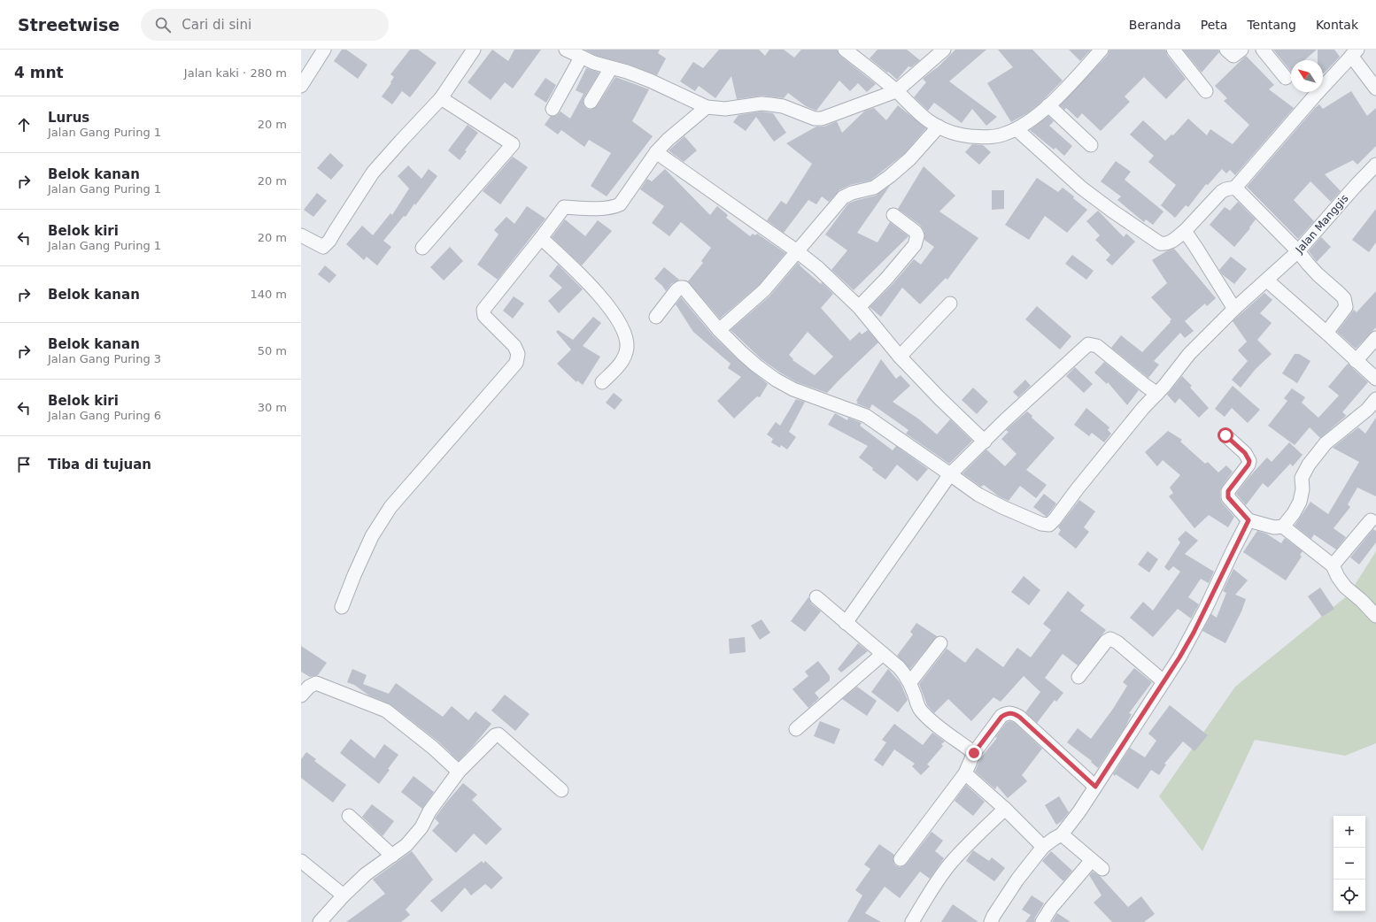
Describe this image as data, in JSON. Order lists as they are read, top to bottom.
{
  "streets": {
    "street": ["Jalan Manggis"]
  },
  "north": "top left",
  "page": {
    "header": "Streetwise",
    "search": "Cari di sini",
    "nav": [
      "Beranda",
      "Peta",
      "Tentang",
      "Kontak"
    ],
    "heading": ["4 mnt", "Jalan kaki · 280 m"],
    "list": [
      ["Lurus", "Jalan Gang Puring 1", "20 m"],
      ["Belok kanan", "Jalan Gang Puring 1", "20 m"],
      ["Belok kiri", "Jalan Gang Puring 1", "20 m"],
      ["Belok kanan", "140 m"],
      ["Belok kanan", "Jalan Gang Puring 3", "50 m"],
      ["Belok kiri", "Jalan Gang Puring 6", "30 m"],
      "Tiba di tujuan"
    ],
    "map_buttons": ["+", "−"]
  }
}
